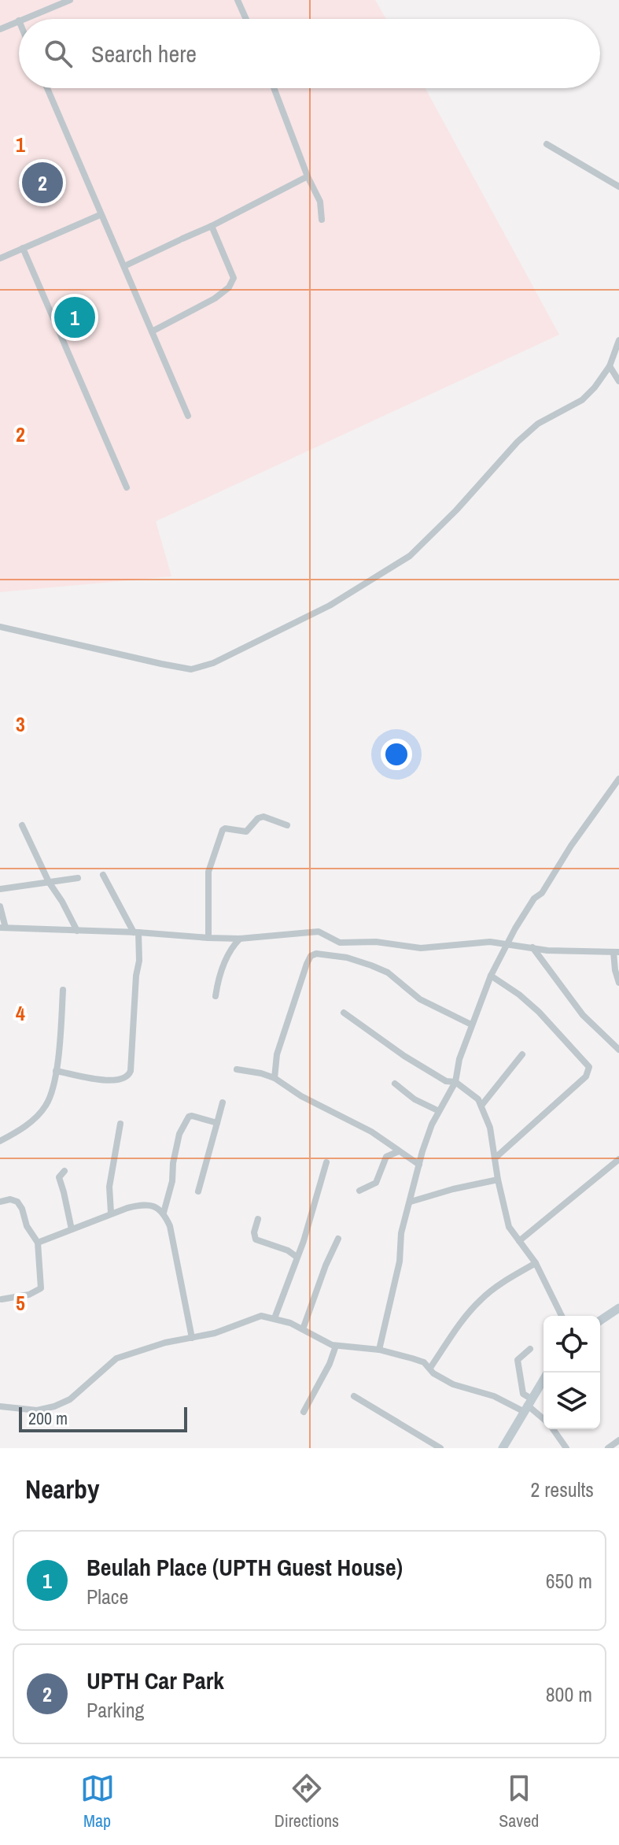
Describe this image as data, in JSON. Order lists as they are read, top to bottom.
{
  "scale_bar": "200 m",
  "page": {
    "search": "Search here",
    "pins": ["2", "1"],
    "scale": "200 m",
    "heading": ["Nearby", "2 results"],
    "list": [
      {
        "mark": "1",
        "name": "Beulah Place (UPTH Guest House)",
        "note": "Place",
        "value": "650 m"
      },
      {
        "mark": "2",
        "name": "UPTH Car Park",
        "note": "Parking",
        "value": "800 m"
      }
    ],
    "nav": ["Map", "Directions", "Saved"]
  },
  "grid": {
    "rows": [
      "1",
      "2",
      "3",
      "4",
      "5"
    ]
  }
}
